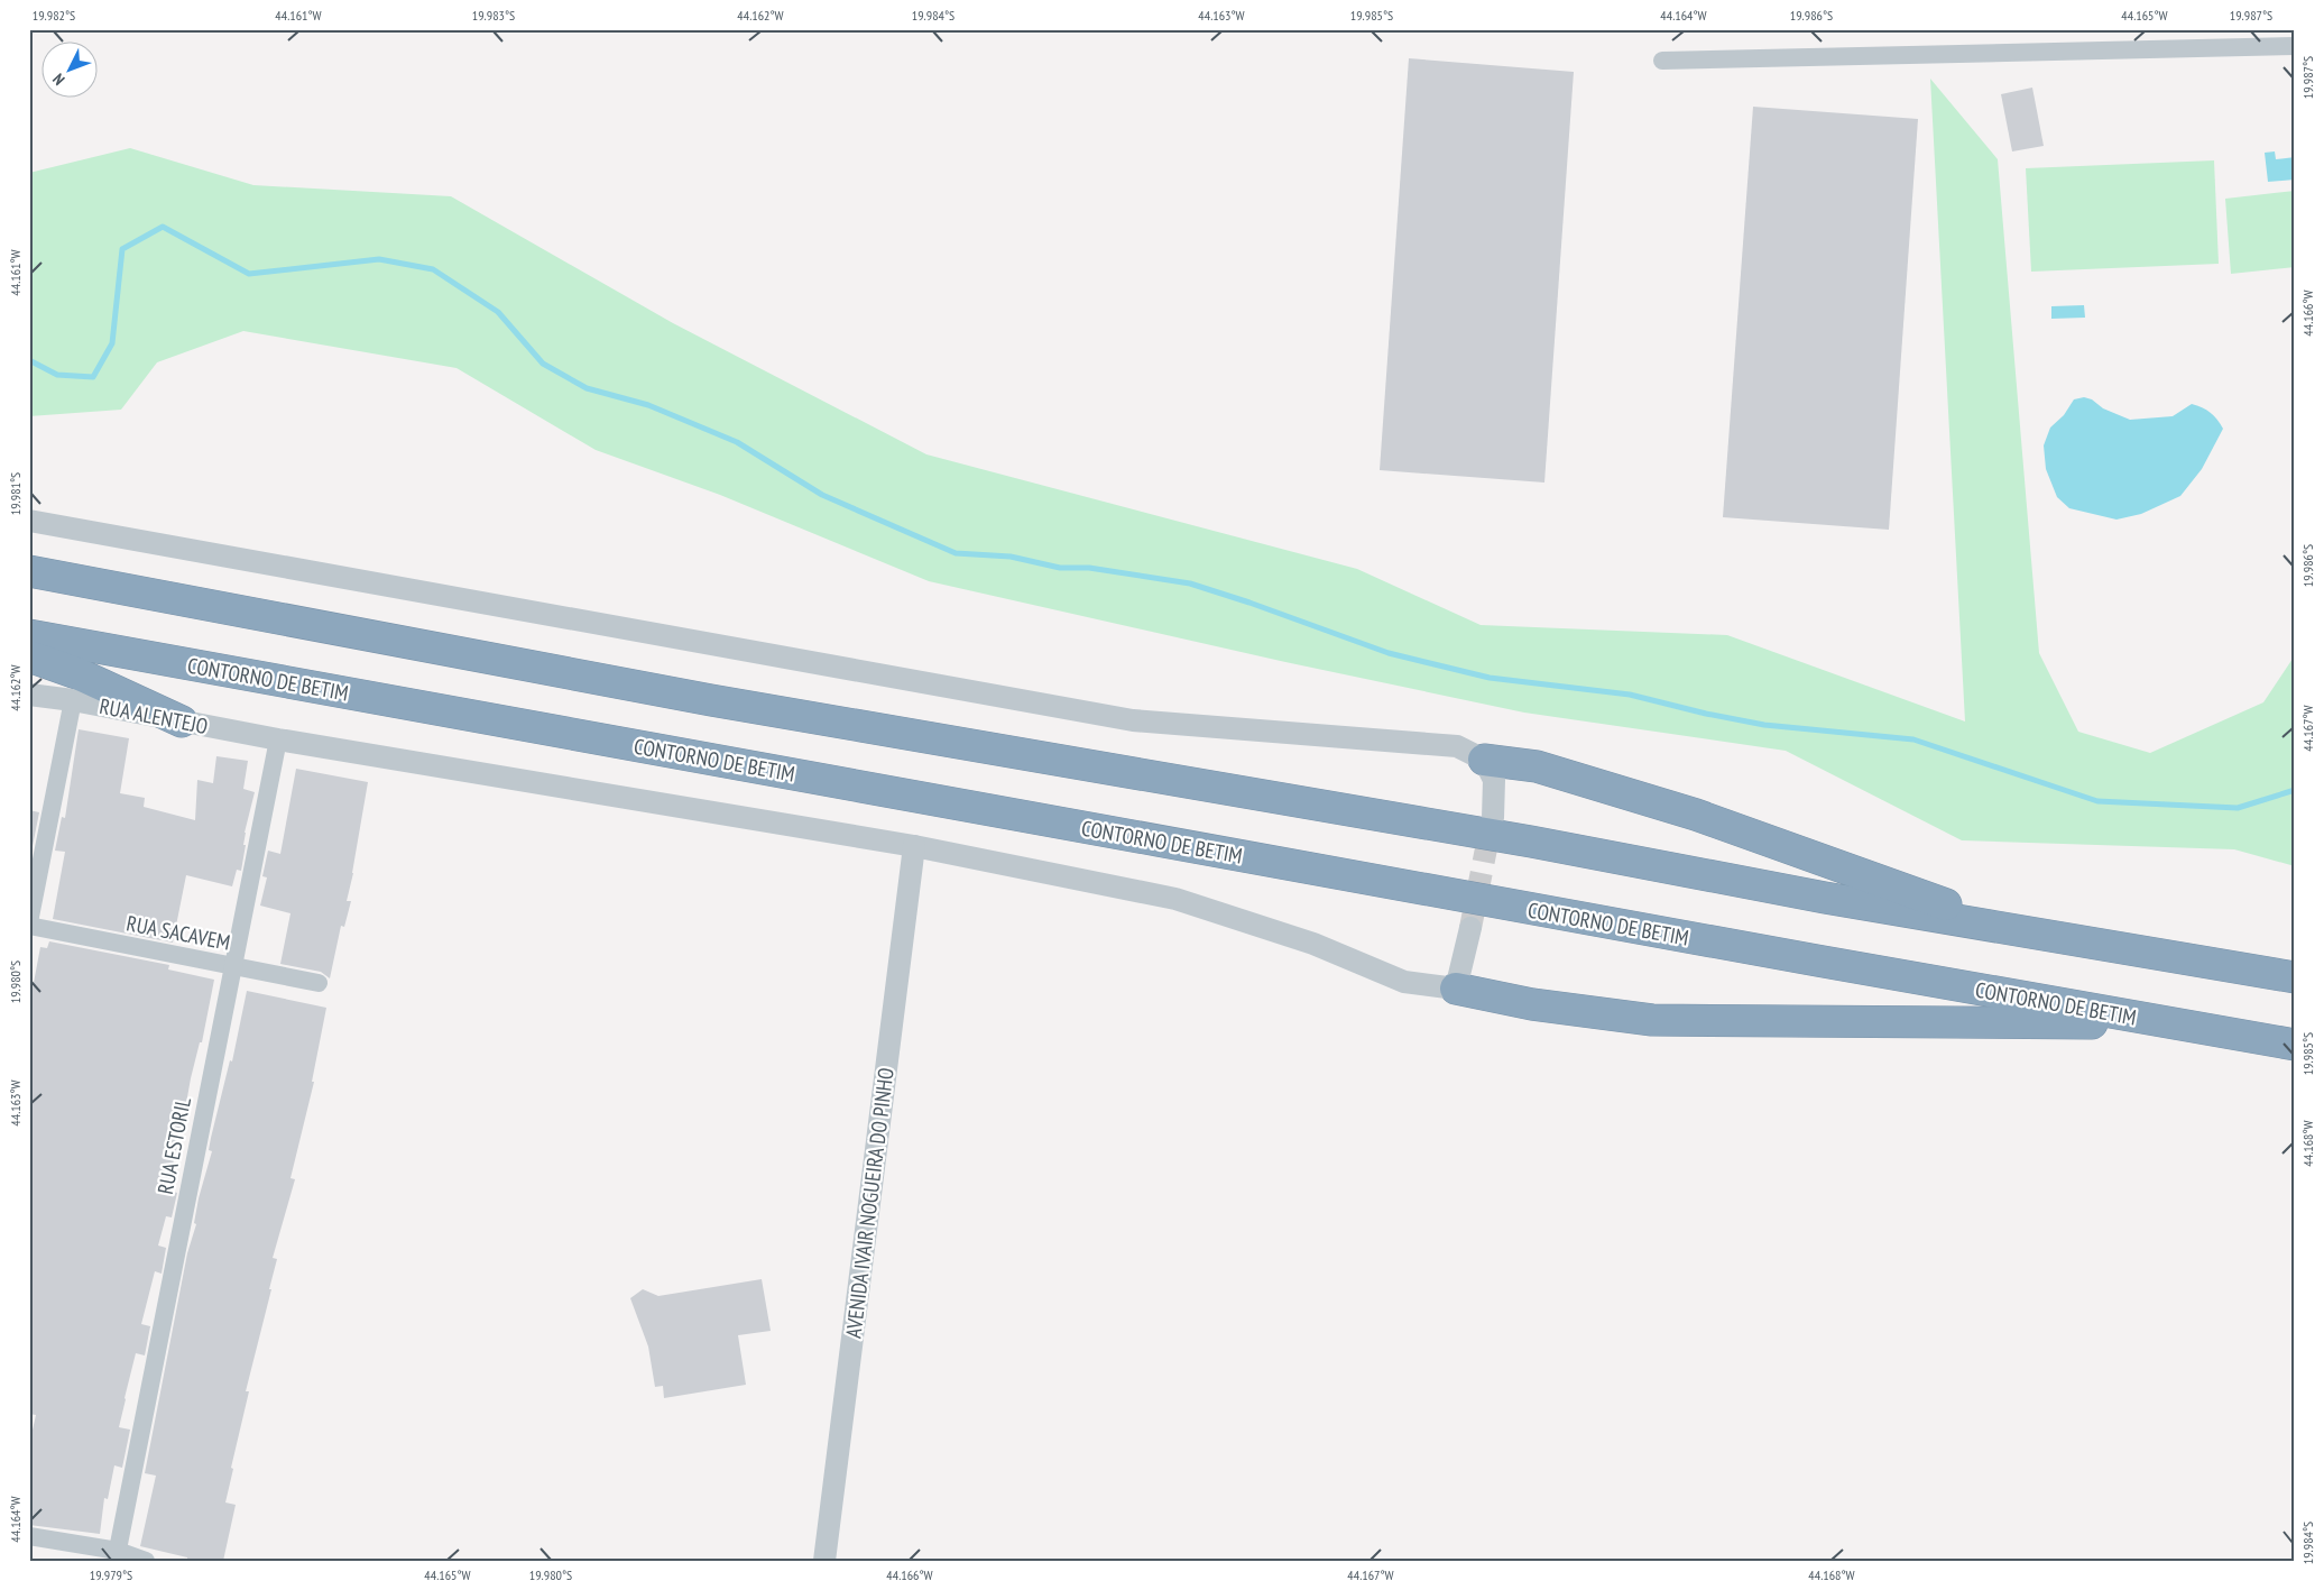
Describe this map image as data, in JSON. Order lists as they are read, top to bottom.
{
  "streets": {
    "highway": ["CONTORNO DE BETIM"],
    "street": [
      "RUA ALENTEJO",
      "RUA SACAVEM",
      "RUA ESTORIL",
      "AVENIDA IVAIR NOGUEIRA DO PINHO"
    ]
  },
  "crossings": [
    ["RUA ALENTEJO", "RUA ESTORIL"],
    ["RUA ALENTEJO", "AVENIDA IVAIR NOGUEIRA DO PINHO"],
    ["RUA SACAVEM", "RUA ESTORIL"]
  ],
  "north": "bottom left",
  "coordinates": [
    "19.982°S",
    "44.161°W",
    "19.983°S",
    "44.162°W",
    "19.984°S",
    "44.163°W",
    "19.985°S",
    "44.164°W",
    "19.986°S",
    "44.165°W",
    "19.987°S",
    "44.166°W",
    "19.981°S",
    "44.167°W",
    "19.980°S",
    "44.168°W",
    "19.979°S"
  ]
}
